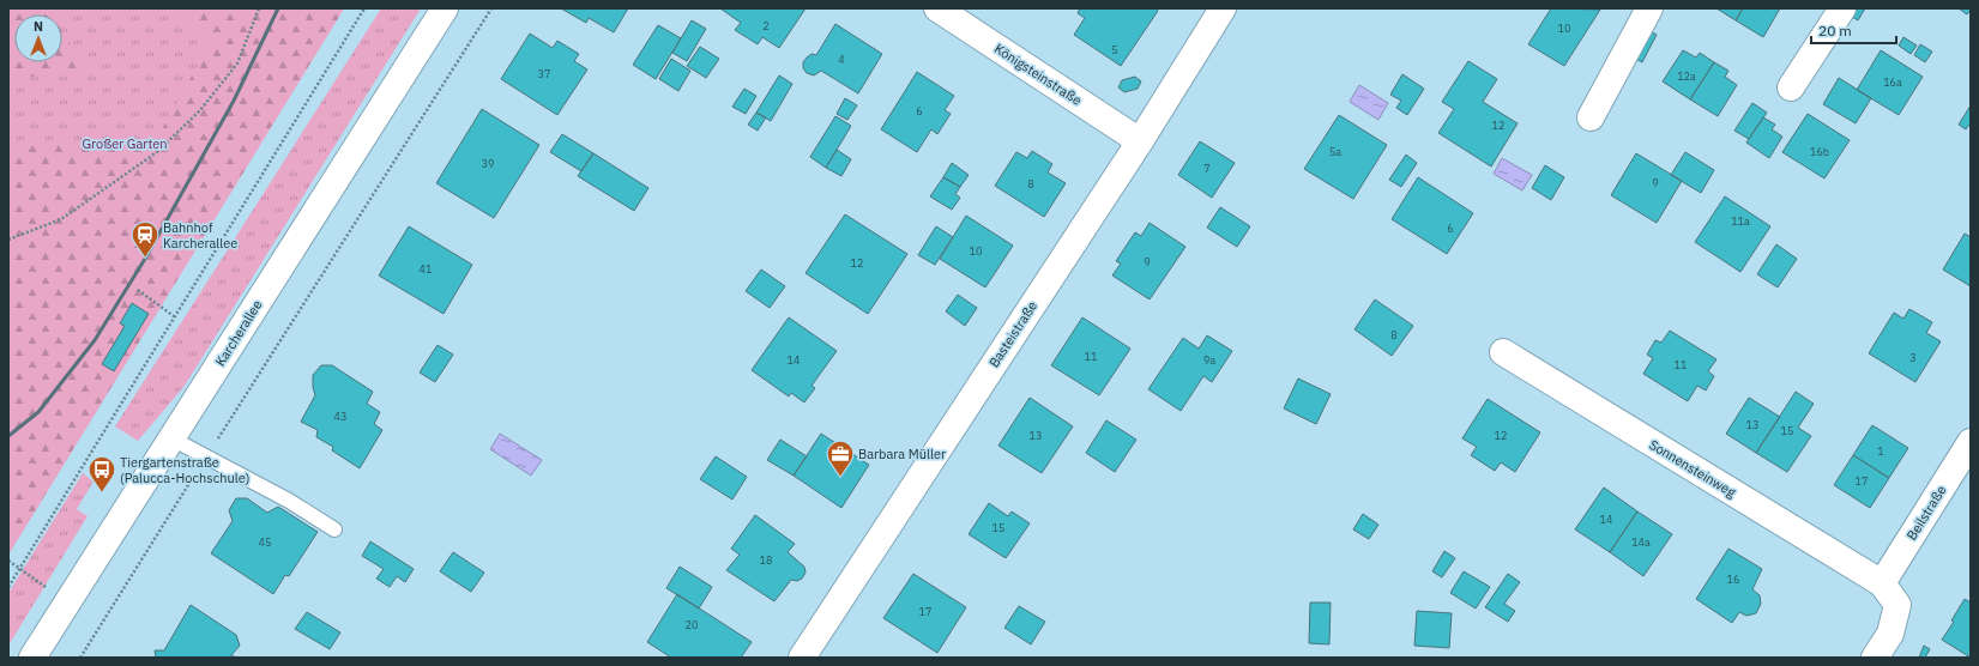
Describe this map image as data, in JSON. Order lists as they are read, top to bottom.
{
  "streets": {
    "street": [
      "Königsteinstraße",
      "Karcherallee",
      "Basteistraße",
      "Sonnensteinweg",
      "Beilstraße"
    ]
  },
  "crossings": [
    ["Königsteinstraße", "Basteistraße"],
    ["Sonnensteinweg", "Beilstraße"]
  ],
  "parks": ["Großer Garten"],
  "places": {
    "station": ["Bahnhof Karcherallee"],
    "office": ["Barbara Müller"],
    "bus stop": ["Tiergartenstraße (Palucca-Hochschule)"]
  },
  "house_numbers": [
    "2",
    "10",
    "5",
    "4",
    "37",
    "12a",
    "16a",
    "6",
    "12",
    "5a",
    "16b",
    "39",
    "7",
    "9",
    "8",
    "11a",
    "6",
    "10",
    "9",
    "12",
    "41",
    "8",
    "11",
    "3",
    "14",
    "9a",
    "11",
    "43",
    "13",
    "15",
    "13",
    "12",
    "1",
    "17",
    "14",
    "15",
    "45",
    "14a",
    "18",
    "16",
    "17",
    "20"
  ],
  "scale_bar": "20 m",
  "north": "top"
}
